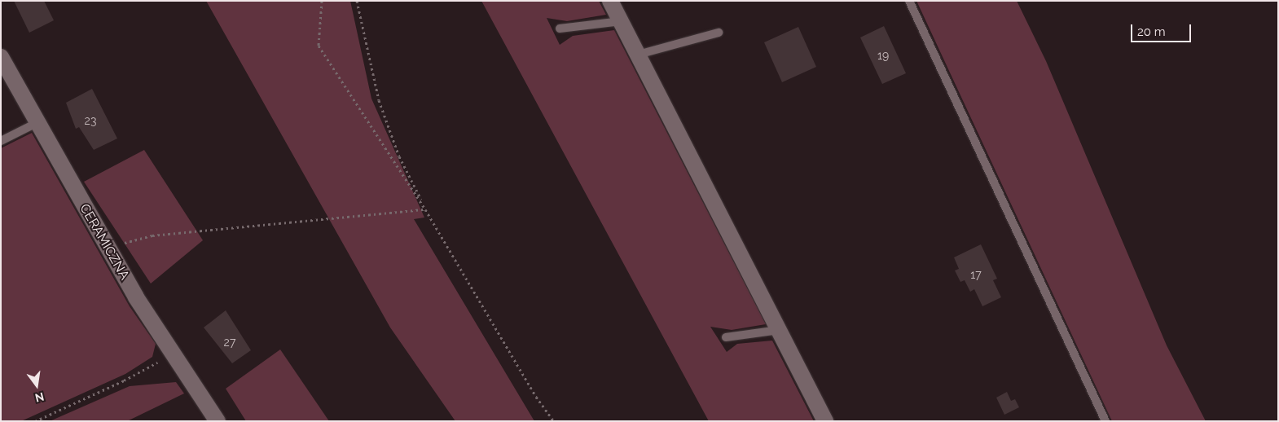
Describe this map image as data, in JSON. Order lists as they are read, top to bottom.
{
  "streets": {
    "street": ["CERAMICZNA"]
  },
  "house_numbers": [
    "19",
    "23",
    "17",
    "27"
  ],
  "scale_bar": "20 m",
  "north": "bottom"
}
